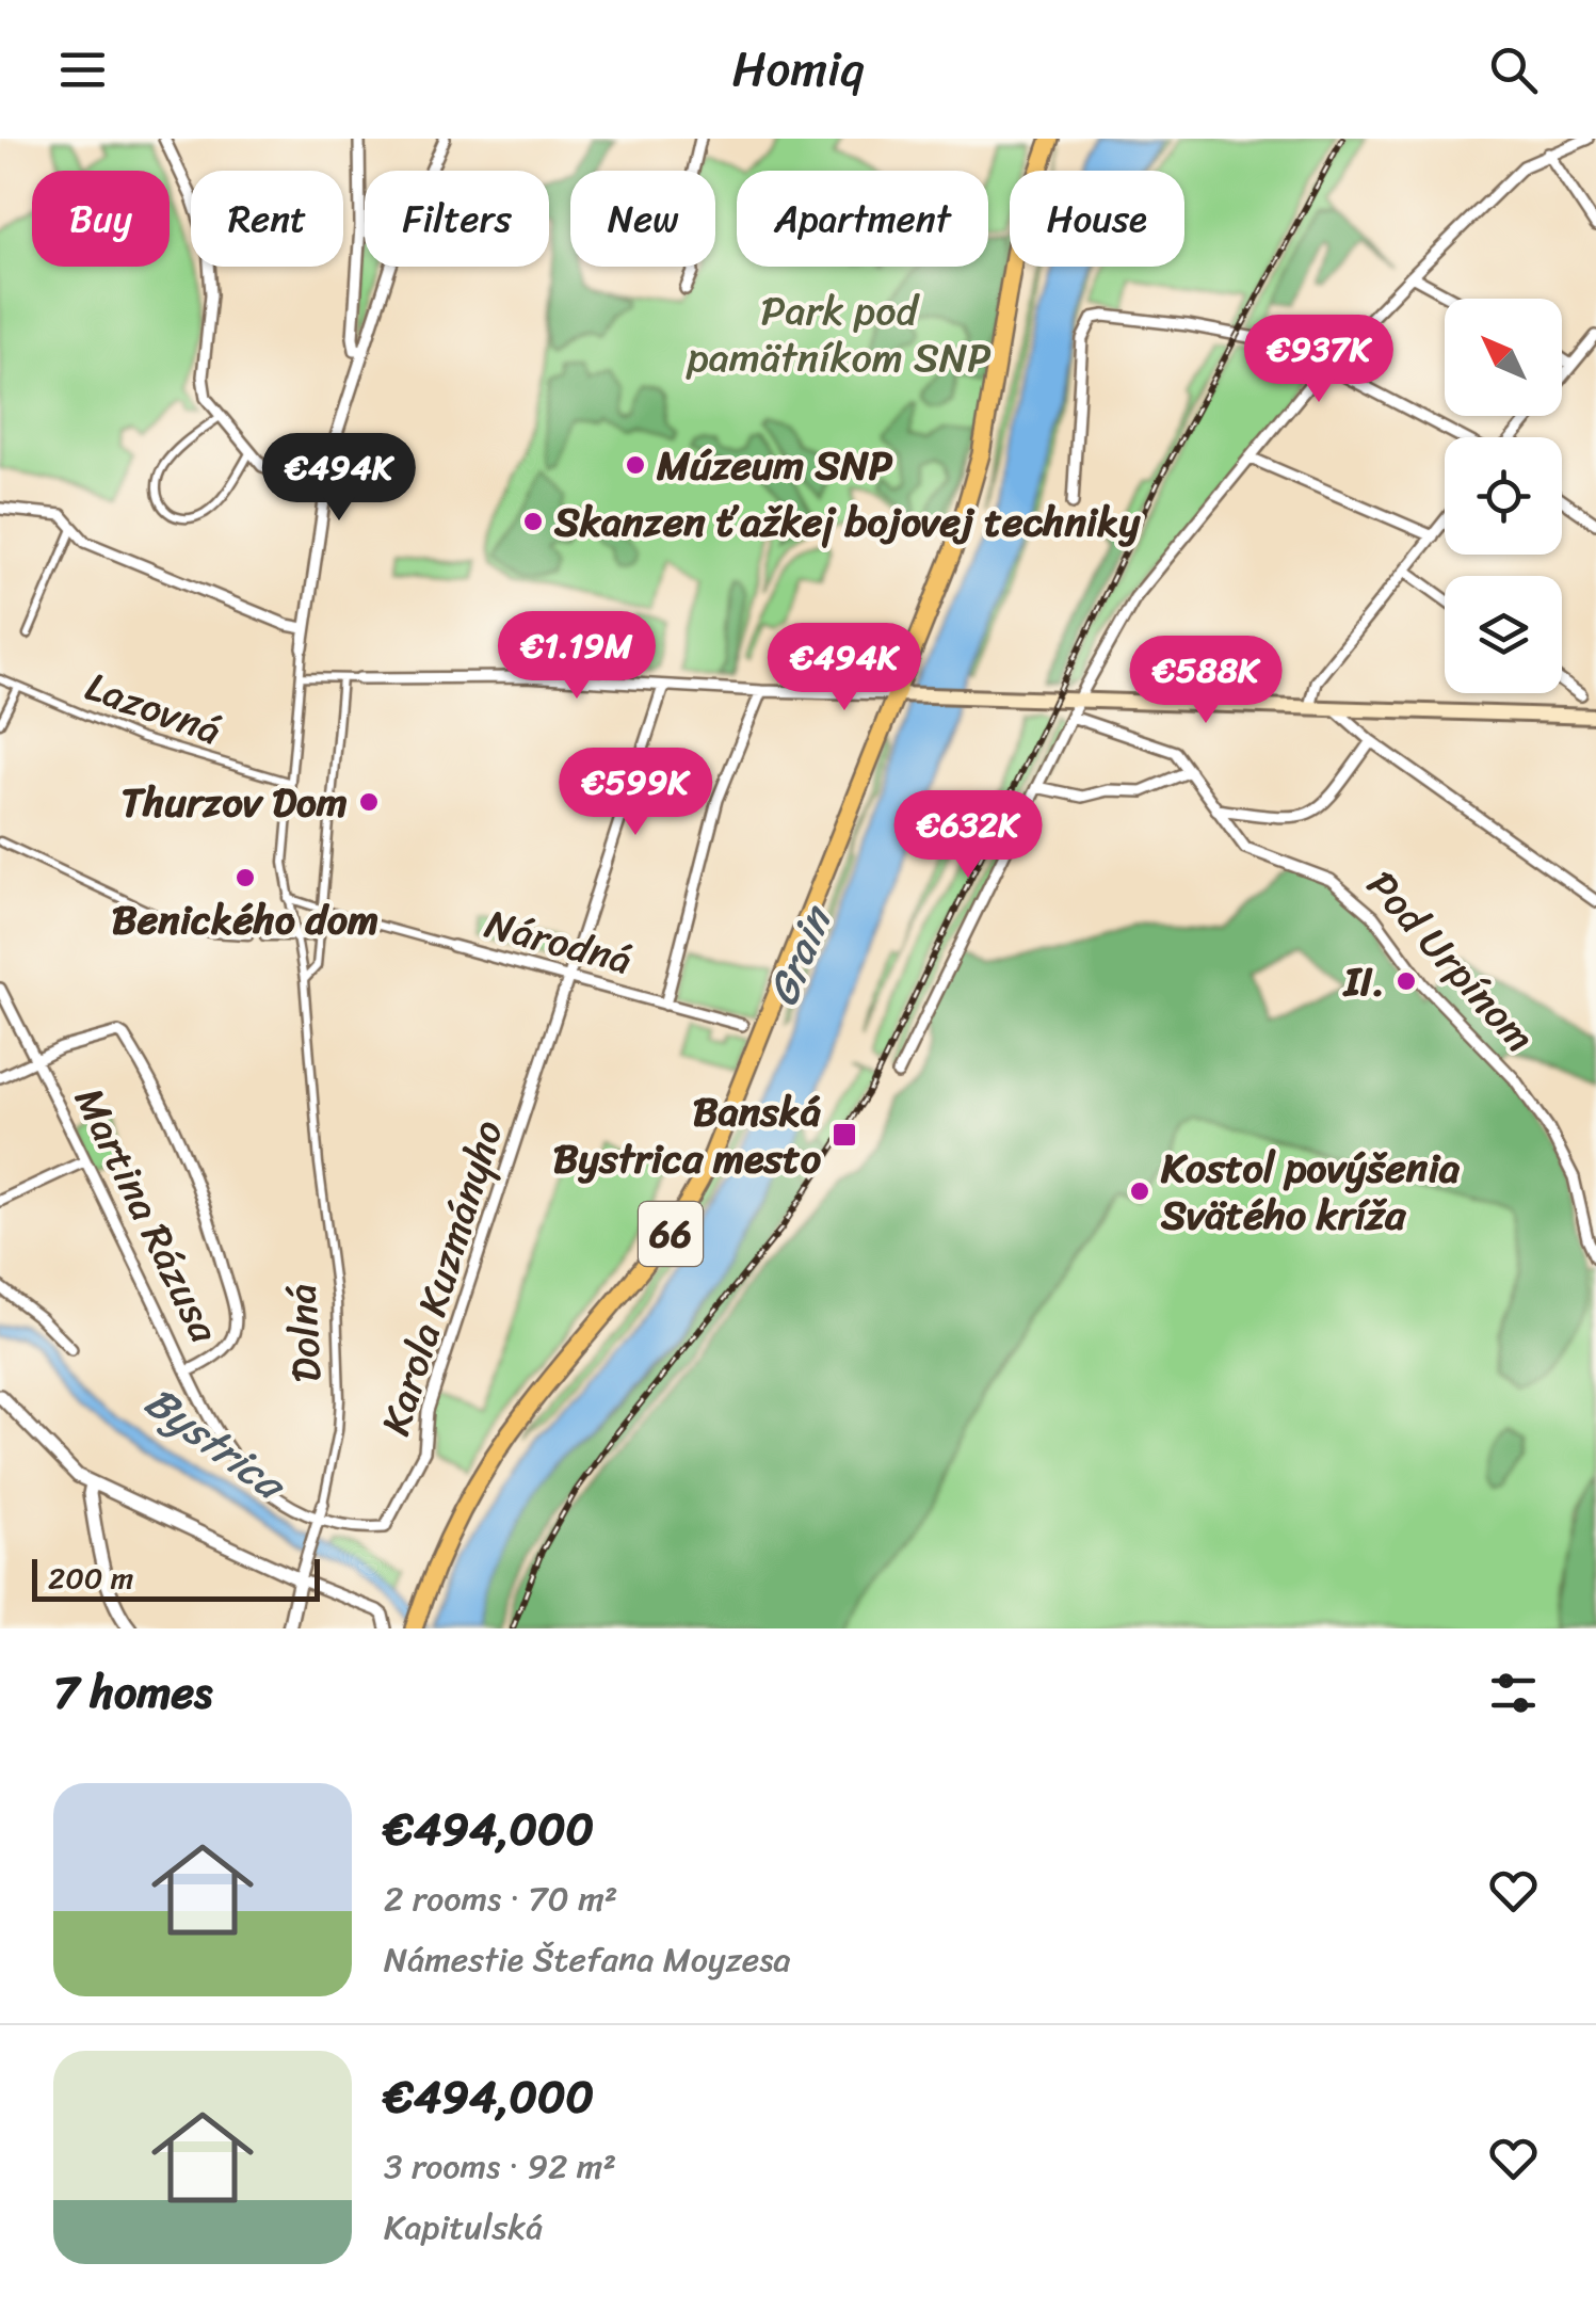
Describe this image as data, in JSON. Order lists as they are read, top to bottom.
{
  "streets": {
    "main road": ["66"],
    "street": [
      "Lazovná",
      "Národná",
      "Pod Urpínom",
      "Martina Rázusa",
      "Karola Kuzmányho",
      "Dolná"
    ]
  },
  "crossings": [
    ["Lazovná", "Dolná"],
    ["Národná", "Karola Kuzmányho"],
    ["Karola Kuzmányho", "Dolná"]
  ],
  "water": ["Grain", "Bystrica"],
  "parks": ["Park pod pamätníkom SNP"],
  "places": {
    "other": [
      "Múzeum SNP",
      "Skanzen ťažkej bojovej techniky",
      "Thurzov Dom",
      "Benického dom",
      "II.",
      "Kostol povýšenia Svätého kríža"
    ],
    "transit": ["Banská Bystrica mesto"]
  },
  "scale_bar": "200 m",
  "north": "top left",
  "page": {
    "header": "Homiq",
    "chip": [
      "Buy",
      "Rent",
      "Filters",
      "New",
      "Apartment",
      "House"
    ],
    "price": [
      "€937K",
      "€494K",
      "€1.19M",
      "€494K",
      "€588K",
      "€599K",
      "€632K"
    ],
    "scale": "200 m",
    "heading": "7 homes",
    "list": [
      {
        "name": "€494,000",
        "note": "2 rooms · 70 m² · Námestie Štefana Moyzesa"
      },
      {
        "name": "€494,000",
        "note": "3 rooms · 92 m² · Kapitulská"
      }
    ]
  }
}
